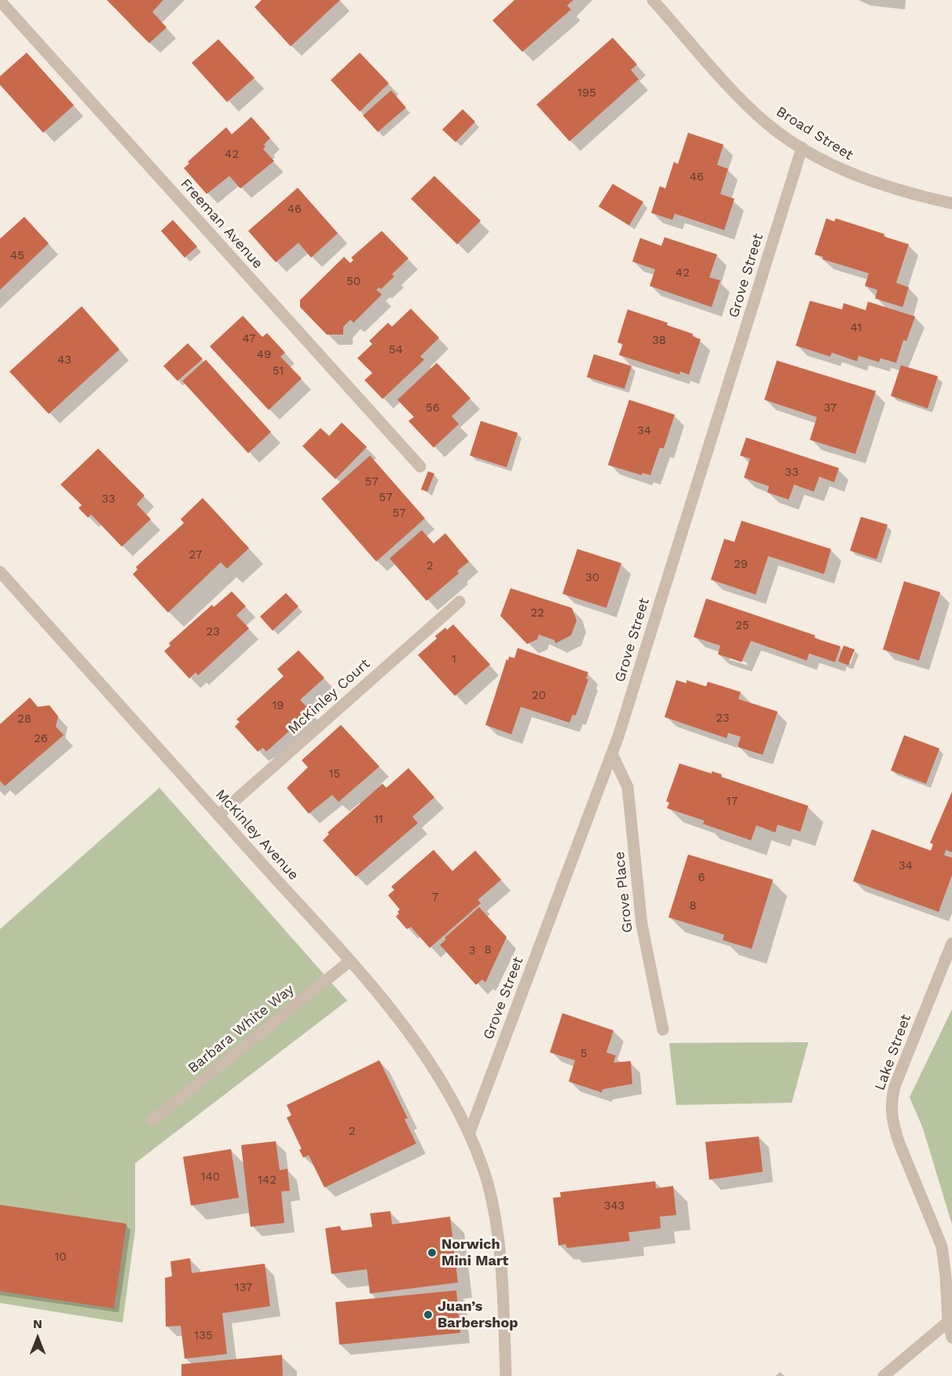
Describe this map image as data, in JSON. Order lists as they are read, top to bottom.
{
  "streets": {
    "street": [
      "Broad Street",
      "Freeman Avenue",
      "Grove Street",
      "McKinley Court",
      "McKinley Avenue",
      "Grove Place",
      "Barbara White Way",
      "Lake Street"
    ]
  },
  "crossings": [
    ["Broad Street", "Grove Street"],
    ["Grove Street", "McKinley Avenue"],
    ["Grove Street", "Grove Place"],
    ["McKinley Court", "McKinley Avenue"],
    ["McKinley Avenue", "Barbara White Way"]
  ],
  "places": ["Norwich Mini Mart", "Juan’s Barbershop"],
  "house_numbers": [
    "195",
    "42",
    "46",
    "46",
    "45",
    "42",
    "50",
    "41",
    "47",
    "38",
    "54",
    "49",
    "43",
    "51",
    "56",
    "37",
    "34",
    "33",
    "57",
    "57",
    "33",
    "57",
    "27",
    "29",
    "2",
    "30",
    "22",
    "25",
    "23",
    "1",
    "20",
    "19",
    "23",
    "28",
    "26",
    "15",
    "17",
    "11",
    "34",
    "6",
    "7",
    "8",
    "8",
    "3",
    "5",
    "2",
    "140",
    "142",
    "343",
    "10",
    "137",
    "135"
  ],
  "north": "top"
}
